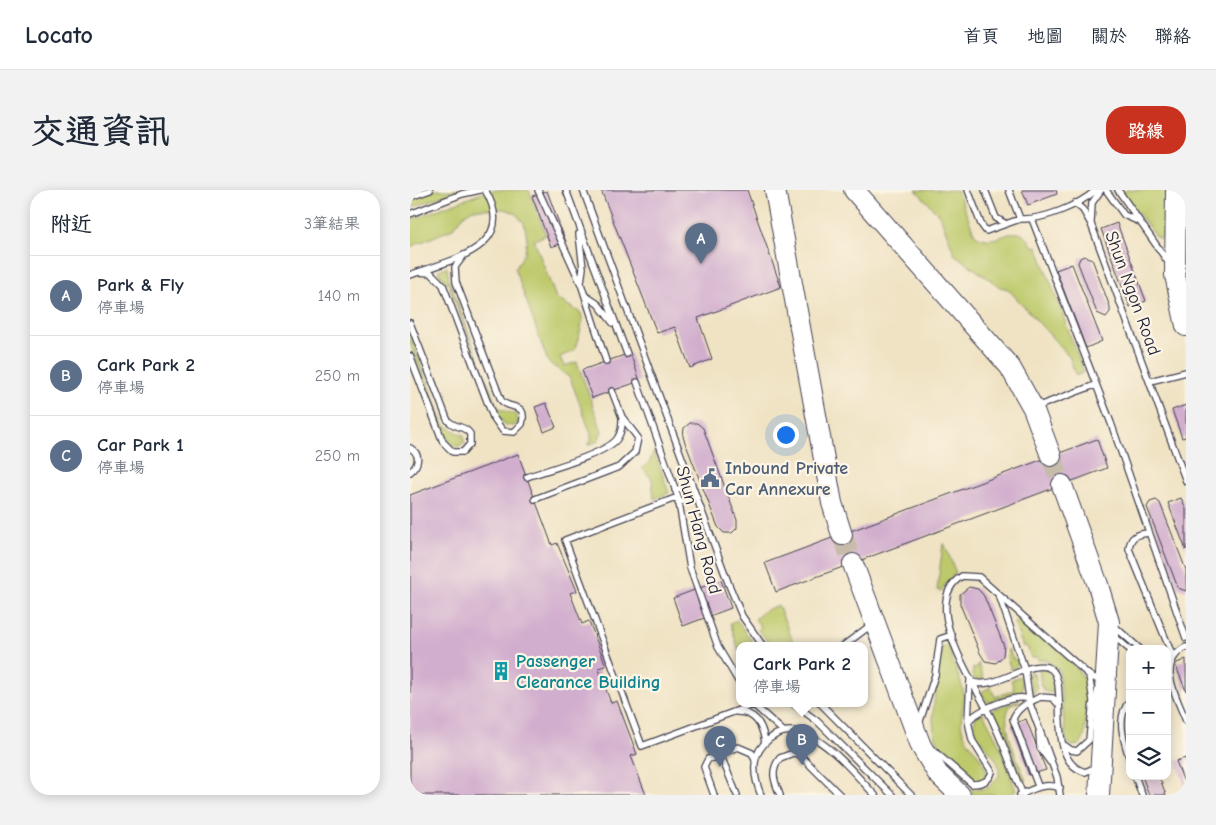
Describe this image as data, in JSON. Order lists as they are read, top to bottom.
{
  "streets": {
    "lane": ["Shun Ngon Road", "Shun Hang Road"]
  },
  "places": {
    "public building": ["Inbound Private Car Annexure"],
    "building": ["Passenger Clearance Building"]
  },
  "page": {
    "header": "Locato",
    "nav": [
      "首頁",
      "地圖",
      "關於",
      "聯絡"
    ],
    "buttons": "路線",
    "title": "交通資訊",
    "heading": ["附近", "3筆結果"],
    "pins": ["A", "B", "C"],
    "list": [
      {
        "mark": "A",
        "name": "Park & Fly",
        "note": "停車場",
        "value": "140 m"
      },
      {
        "mark": "B",
        "name": "Cark Park 2",
        "note": "停車場",
        "value": "250 m"
      },
      {
        "mark": "C",
        "name": "Car Park 1",
        "note": "停車場",
        "value": "250 m"
      }
    ],
    "popup": ["Cark Park 2", "停車場"],
    "map_buttons": ["+", "−"]
  }
}
